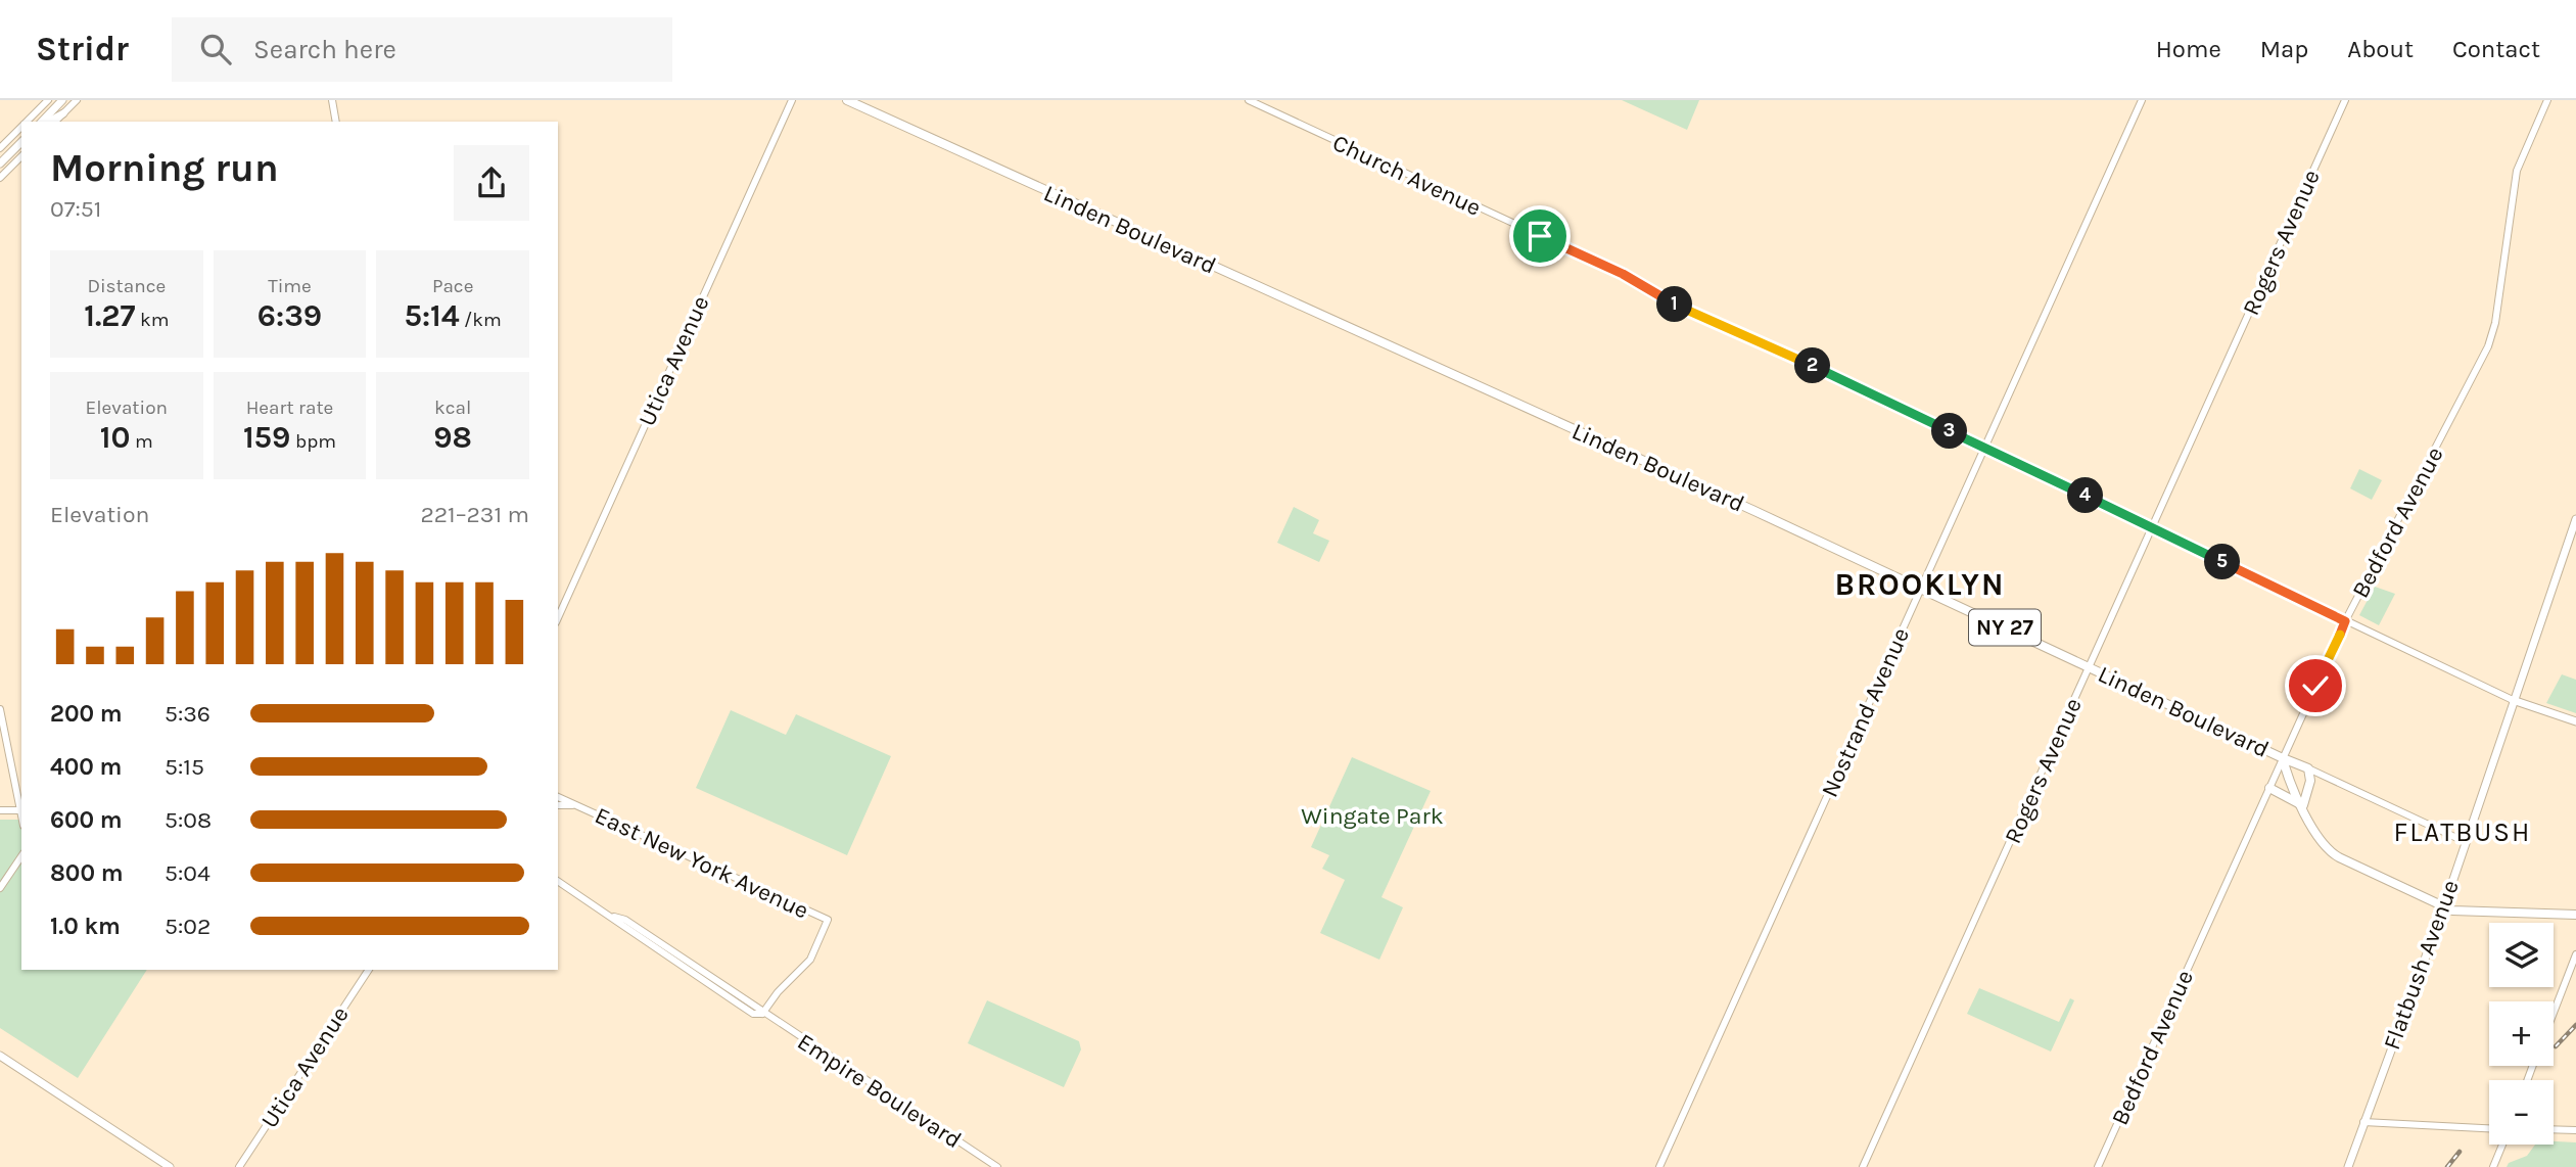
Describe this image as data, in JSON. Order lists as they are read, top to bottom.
{
  "streets": {
    "highway": ["Linden Boulevard", "NY 27"],
    "main road": [
      "Church Avenue",
      "Rogers Avenue",
      "Utica Avenue",
      "Bedford Avenue",
      "Nostrand Avenue",
      "East New York Avenue",
      "Flatbush Avenue",
      "Empire Boulevard"
    ]
  },
  "crossings": [
    ["Church Avenue", "Rogers Avenue"],
    ["Church Avenue", "Bedford Avenue"],
    ["Church Avenue", "Nostrand Avenue"],
    ["Church Avenue", "Flatbush Avenue"],
    ["Linden Boulevard", "Rogers Avenue"],
    ["Linden Boulevard", "Bedford Avenue"],
    ["Linden Boulevard", "Nostrand Avenue"],
    ["Linden Boulevard", "Flatbush Avenue"],
    ["East New York Avenue", "Empire Boulevard"]
  ],
  "districts": ["BROOKLYN", "FLATBUSH"],
  "parks": ["Wingate Park"],
  "page": {
    "header": "Stridr",
    "search": "Search here",
    "nav": [
      "Home",
      "Map",
      "About",
      "Contact"
    ],
    "heading": ["Morning run", "07:51"],
    "stats": [
      ["Distance", "1.27 km"],
      ["Time", "6:39"],
      ["Pace", "5:14 /km"],
      ["Elevation", "10 m"],
      ["Heart rate", "159 bpm"],
      ["kcal", "98"]
    ],
    "pins": [
      "1",
      "2",
      "3",
      "4",
      "5"
    ],
    "chart": ["Elevation", "221–231 m"],
    "list": [
      {
        "name": "200 m",
        "note": "5:36"
      },
      {
        "name": "400 m",
        "note": "5:15"
      },
      {
        "name": "600 m",
        "note": "5:08"
      },
      {
        "name": "800 m",
        "note": "5:04"
      },
      {
        "name": "1.0 km",
        "note": "5:02"
      }
    ],
    "map_buttons": ["+", "−"]
  }
}
